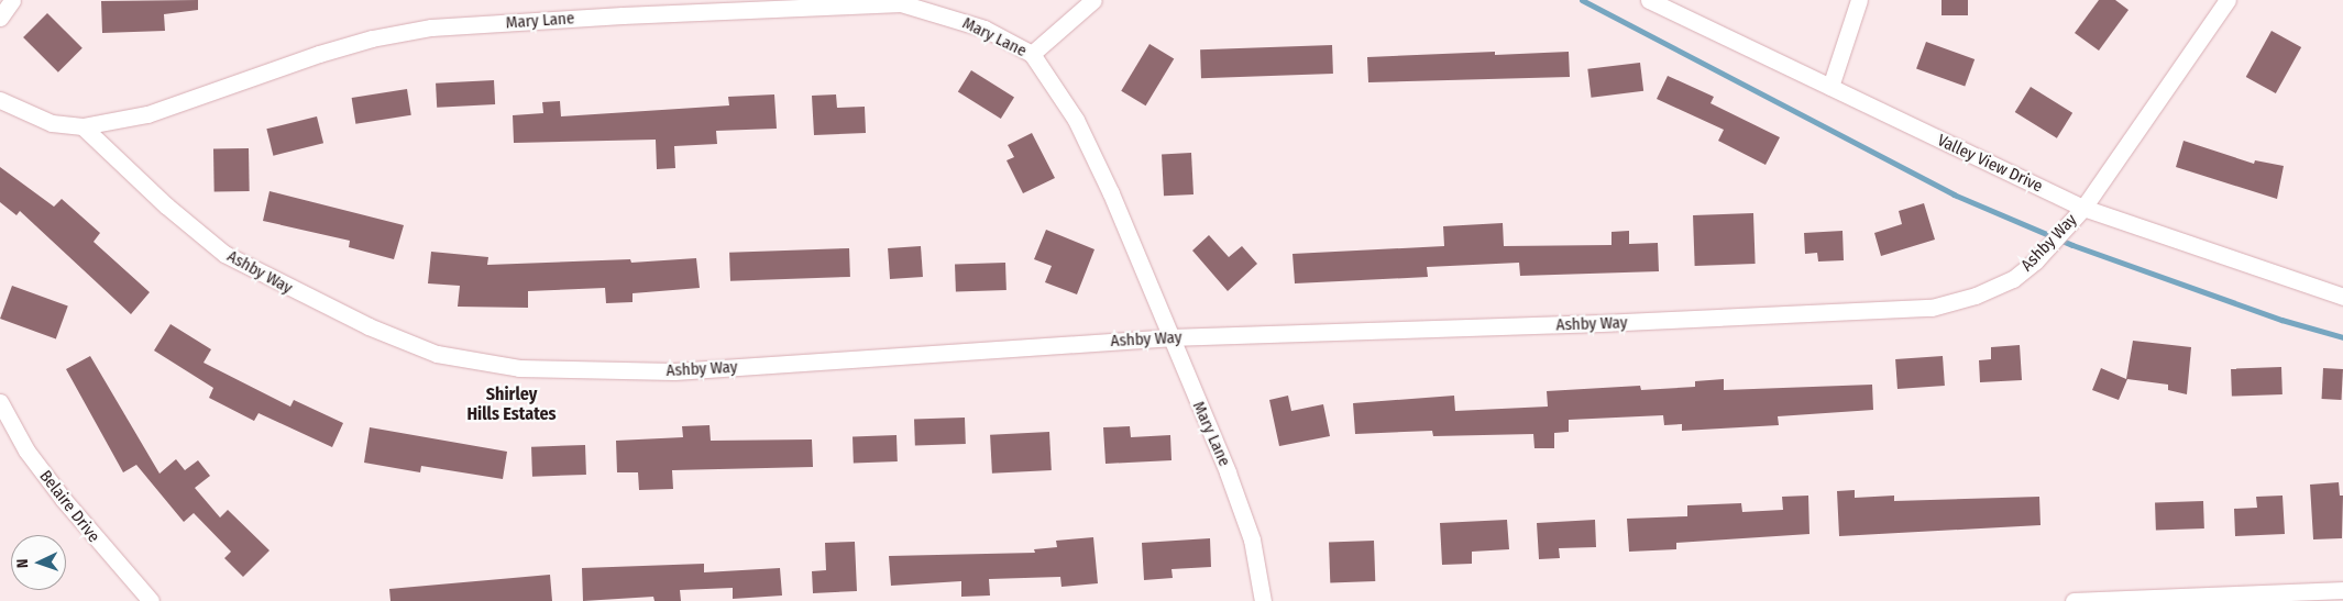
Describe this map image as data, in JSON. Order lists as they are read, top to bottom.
{
  "streets": {
    "street": [
      "Mary Lane",
      "Valley View Drive",
      "Ashby Way",
      "Belaire Drive"
    ]
  },
  "crossings": [
    ["Mary Lane", "Ashby Way"],
    ["Valley View Drive", "Ashby Way"]
  ],
  "districts": ["Shirley Hills Estates"],
  "north": "left"
}
